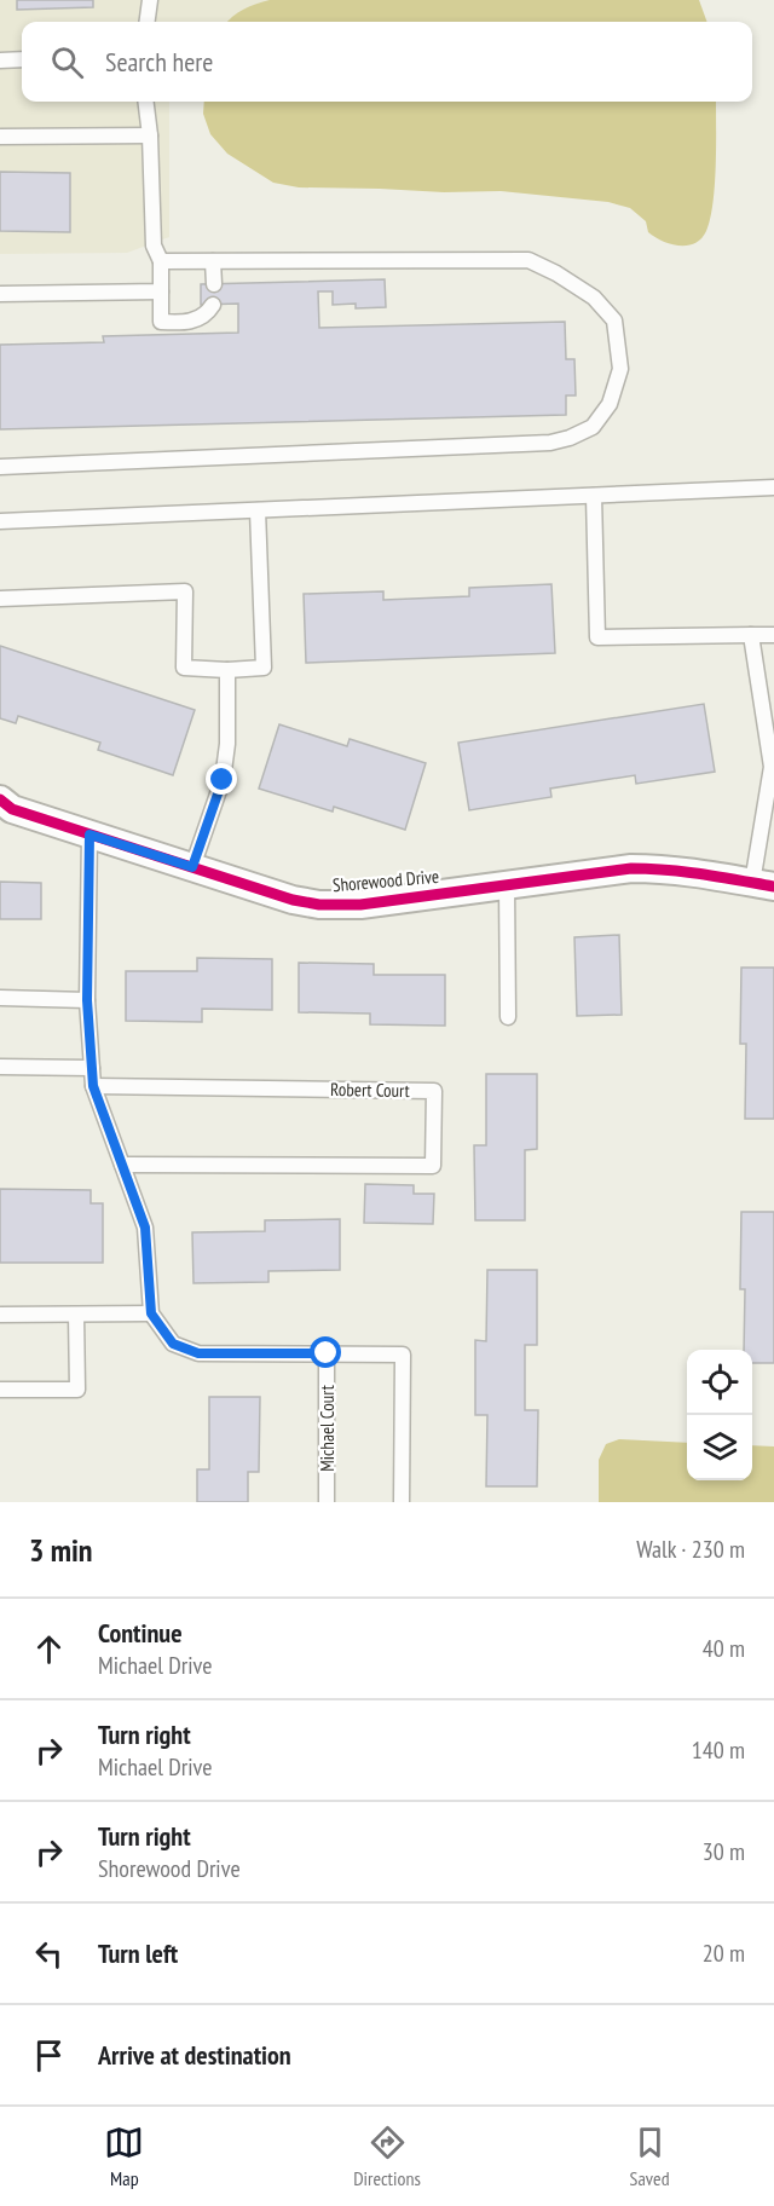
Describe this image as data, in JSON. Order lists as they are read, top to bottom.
{
  "streets": {
    "street": ["Shorewood Drive"],
    "lane": ["Robert Court", "Michael Court"]
  },
  "page": {
    "search": "Search here",
    "heading": ["3 min", "Walk · 230 m"],
    "list": [
      ["Continue", "Michael Drive", "40 m"],
      ["Turn right", "Michael Drive", "140 m"],
      ["Turn right", "Shorewood Drive", "30 m"],
      ["Turn left", "20 m"],
      "Arrive at destination"
    ],
    "nav": ["Map", "Directions", "Saved"]
  }
}
